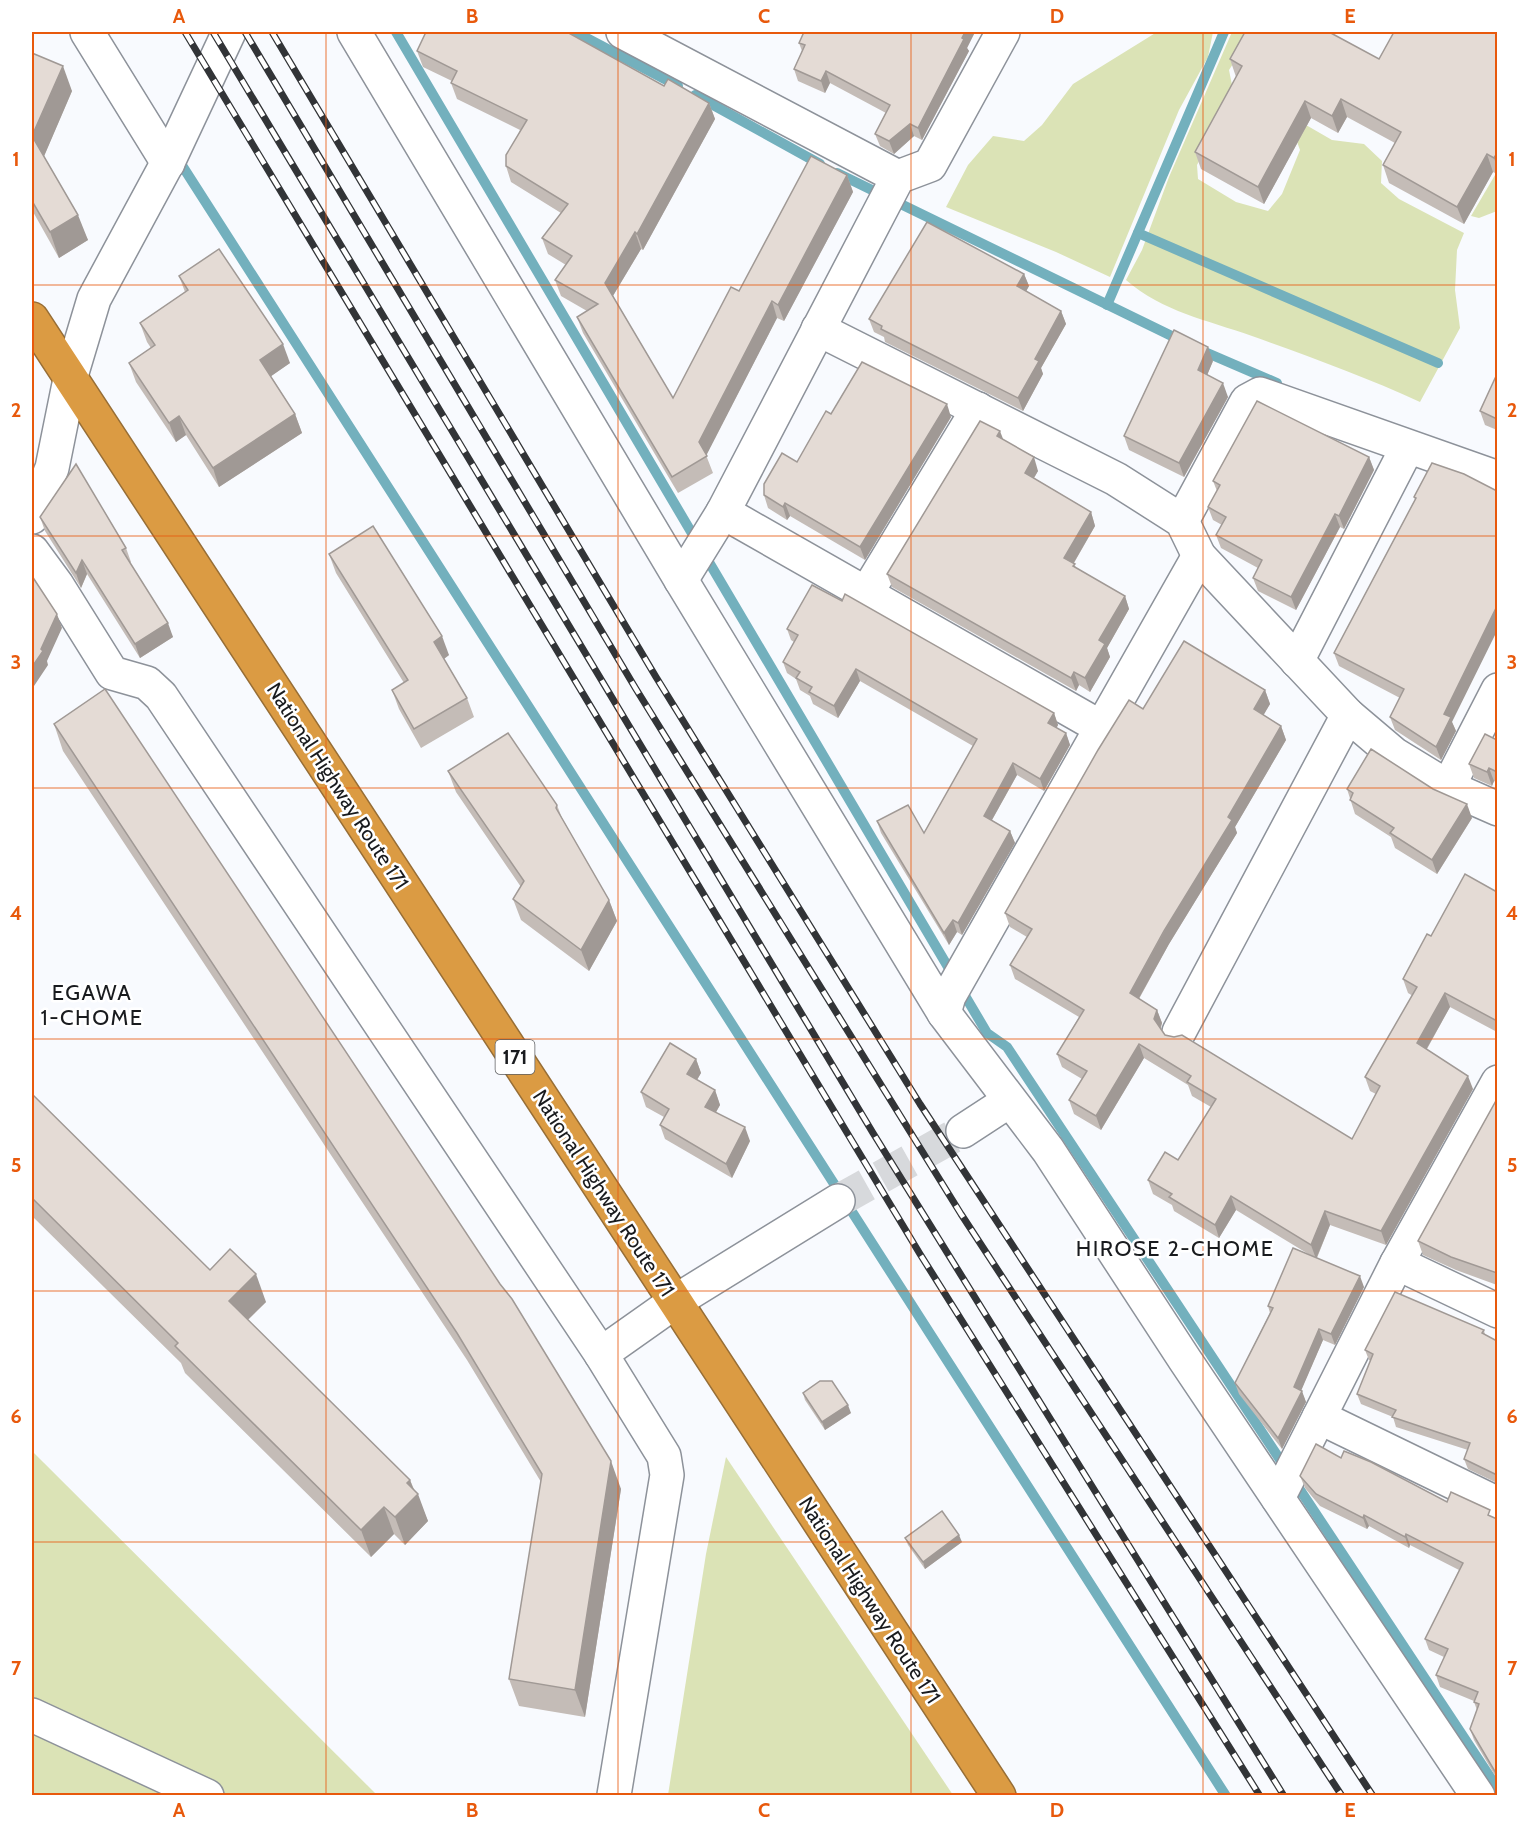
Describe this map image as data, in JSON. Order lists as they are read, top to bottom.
{
  "streets": {
    "highway": ["National Highway Route 171", "171"]
  },
  "districts": ["EGAWA 1-CHOME", "HIROSE 2-CHOME"],
  "grid": {
    "columns": [
      "A",
      "B",
      "C",
      "D",
      "E"
    ],
    "rows": [
      "1",
      "2",
      "3",
      "4",
      "5",
      "6",
      "7"
    ]
  }
}
